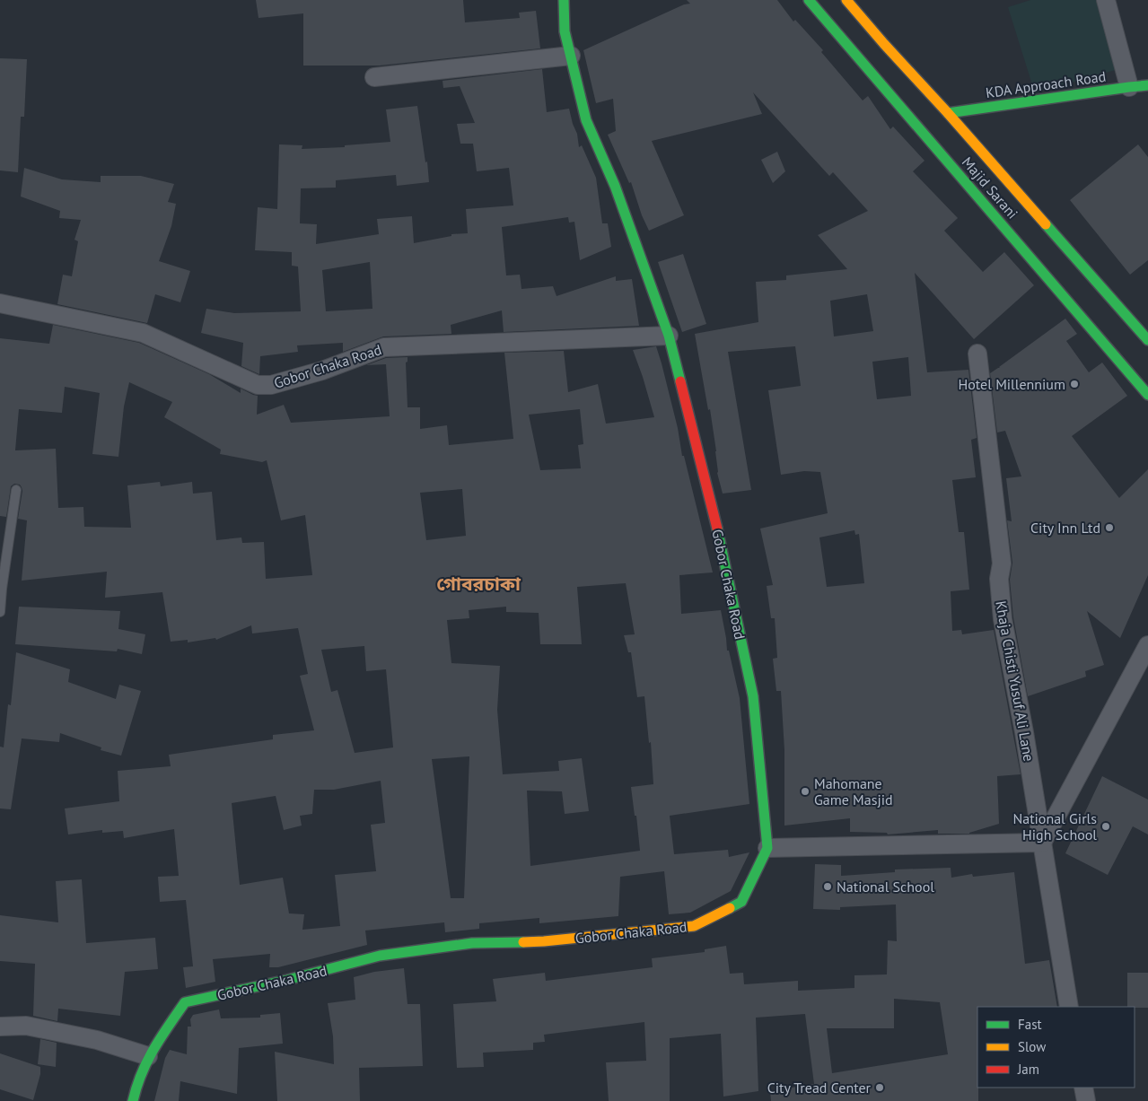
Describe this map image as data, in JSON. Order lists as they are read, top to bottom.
{
  "streets": {
    "street": [
      "KDA Approach Road",
      "Majid Sarani",
      "Gobor Chaka Road",
      "Khaja Chisti Yusuf Ali Lane"
    ]
  },
  "crossings": [
    ["KDA Approach Road", "Majid Sarani"]
  ],
  "districts": ["গোবরচাকা"],
  "places": [
    "Hotel Millennium",
    "City Inn Ltd",
    "Mahomane Game Masjid",
    "National Girls High School",
    "National School",
    "City Tread Center"
  ],
  "legend": ["Fast", "Slow", "Jam"]
}
